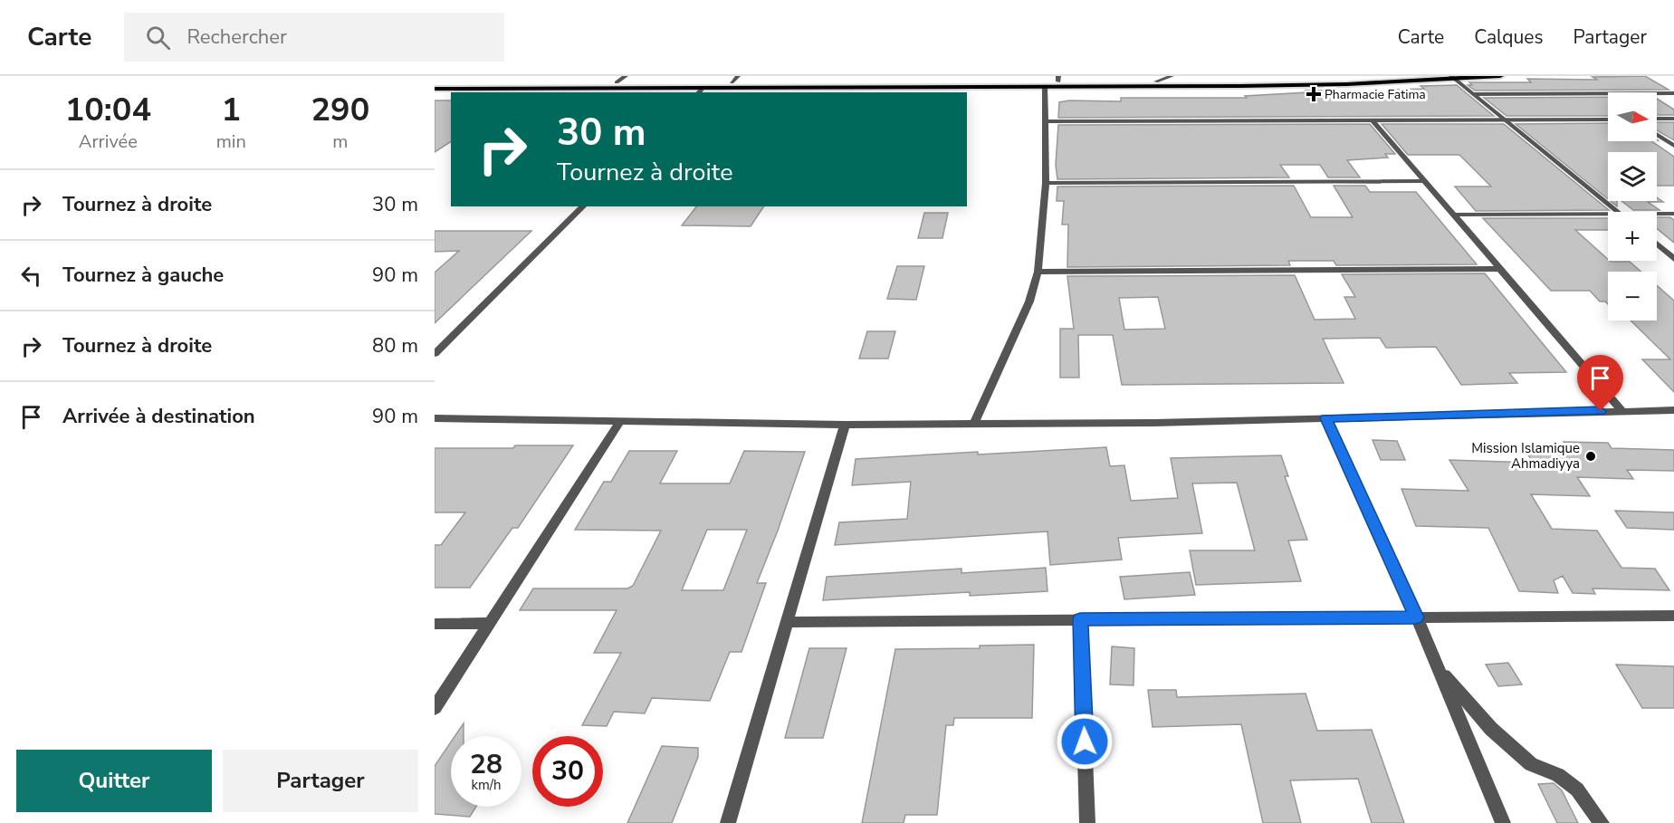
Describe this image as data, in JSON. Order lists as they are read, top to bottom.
{
  "places": {
    "health": ["Pharmacie Fatima"],
    "other": ["Mission Islamique Ahmadiyya"]
  },
  "north": "right",
  "page": {
    "header": "Carte",
    "search": "Rechercher",
    "nav": ["Carte", "Calques", "Partager"],
    "eta": [
      "10:04",
      "Arrivée",
      "1",
      "min",
      "290",
      "m"
    ],
    "map_buttons": ["+", "−"],
    "turn": ["30 m", "Tournez à droite"],
    "list": [
      {
        "name": "Tournez à droite",
        "value": "30 m"
      },
      {
        "name": "Tournez à gauche",
        "value": "90 m"
      },
      {
        "name": "Tournez à droite",
        "value": "80 m"
      },
      {
        "name": "Arrivée à destination",
        "value": "90 m"
      }
    ],
    "speed": "28 km/h",
    "limit": "30",
    "buttons": ["Quitter", "Partager"]
  }
}
